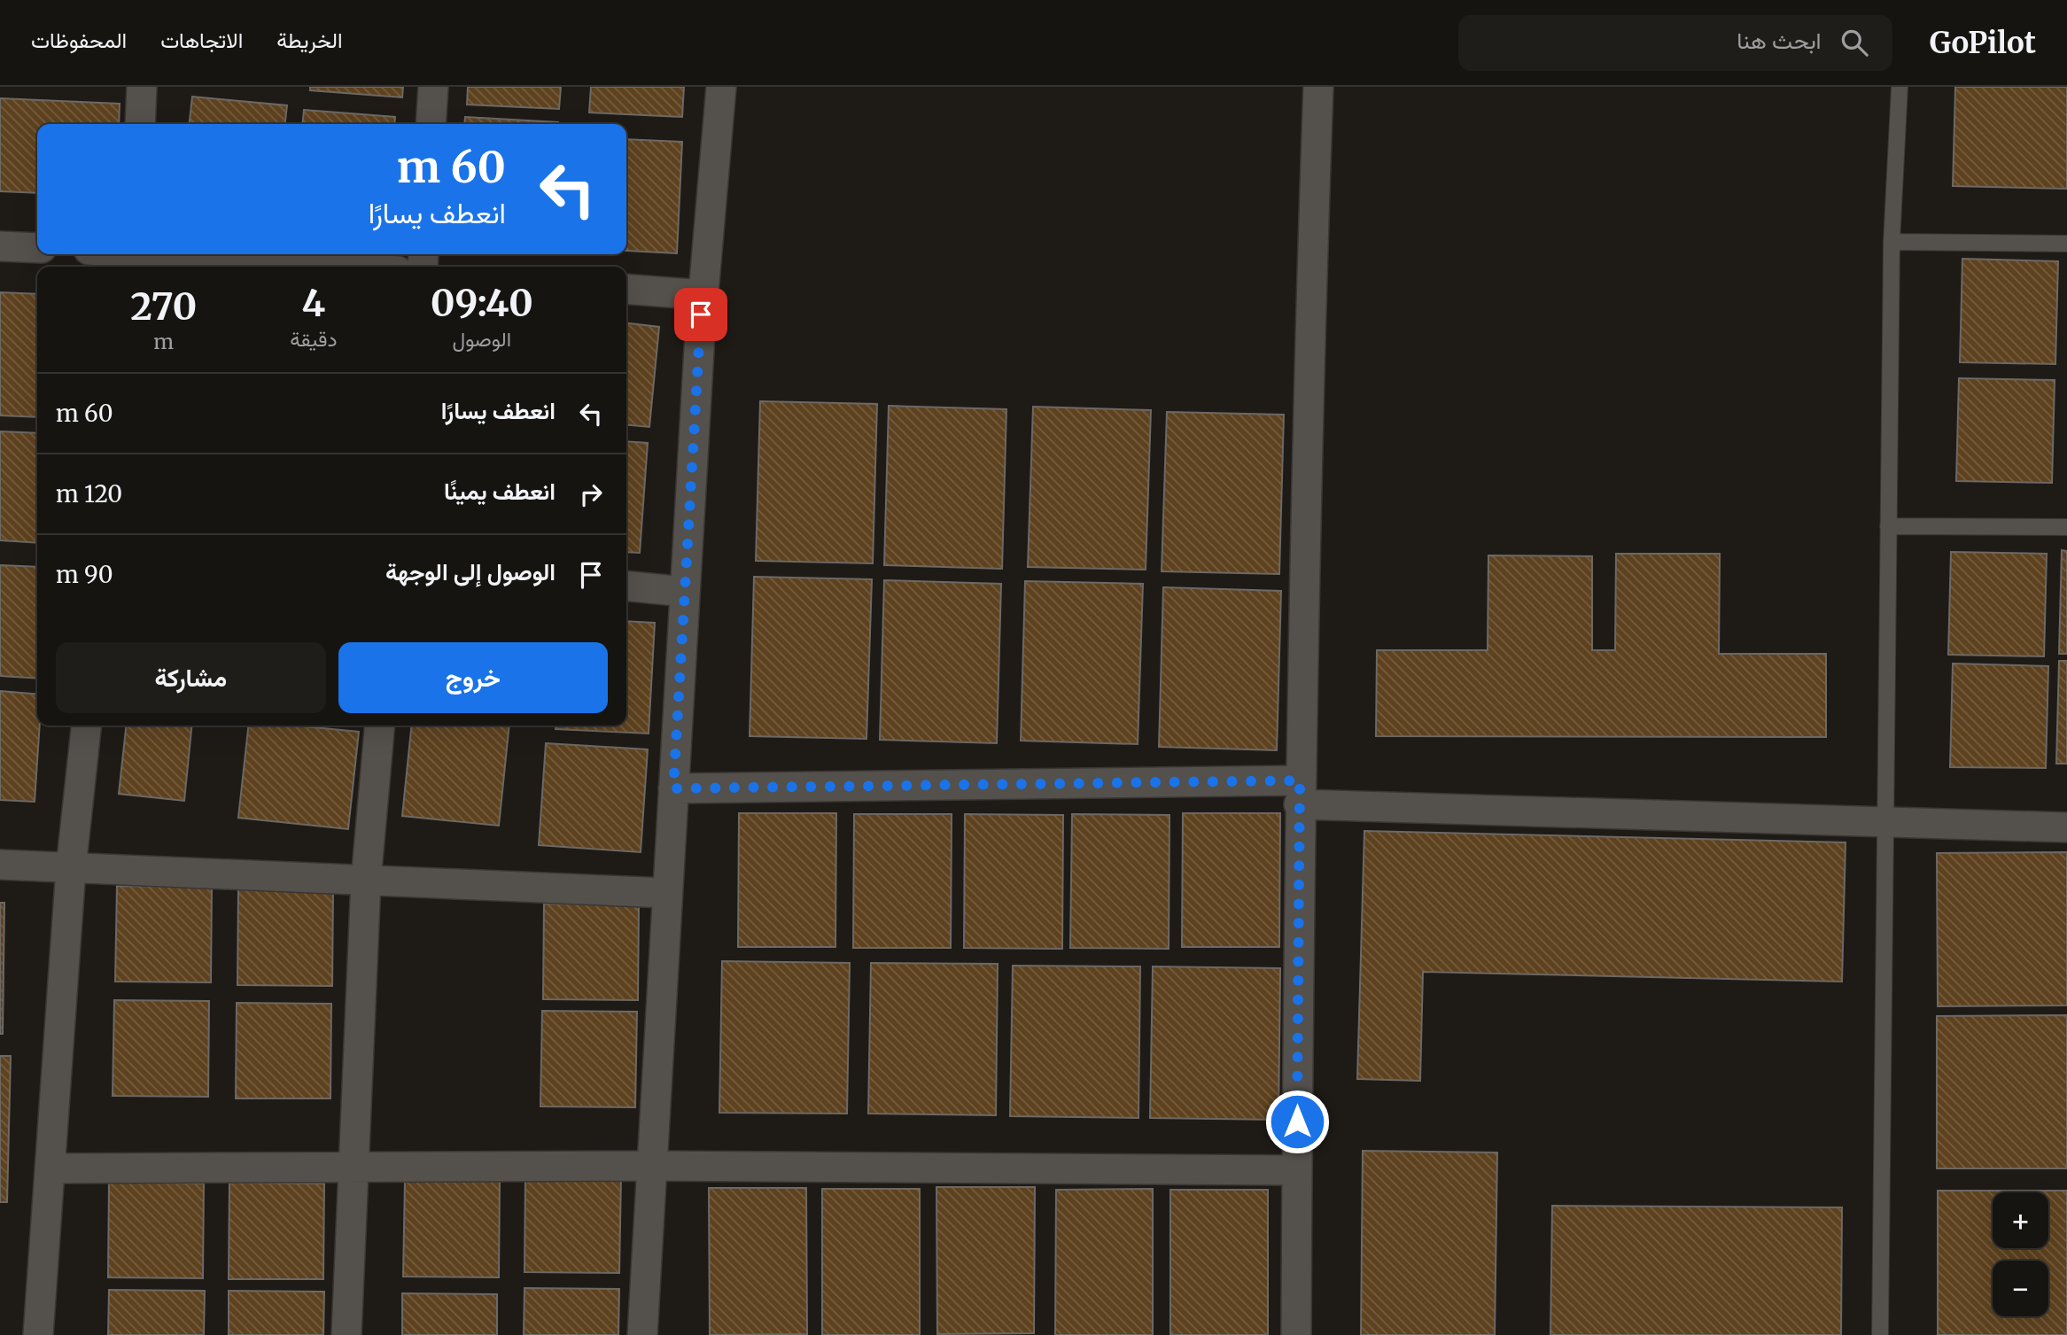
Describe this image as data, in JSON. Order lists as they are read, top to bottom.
{
  "page": {
    "header": "GoPilot",
    "search": "ابحث هنا",
    "nav": ["الخريطة", "الاتجاهات", "المحفوظات"],
    "turn": ["60 m", "انعطف يسارًا"],
    "eta": [
      "09:40",
      "الوصول",
      "4",
      "دقيقة",
      "270",
      "m"
    ],
    "list": [
      {
        "name": "انعطف يسارًا",
        "value": "60 m"
      },
      {
        "name": "انعطف يمينًا",
        "value": "120 m"
      },
      {
        "name": "الوصول إلى الوجهة",
        "value": "90 m"
      }
    ],
    "buttons": ["خروج", "مشاركة"],
    "map_buttons": ["+", "−"]
  }
}
